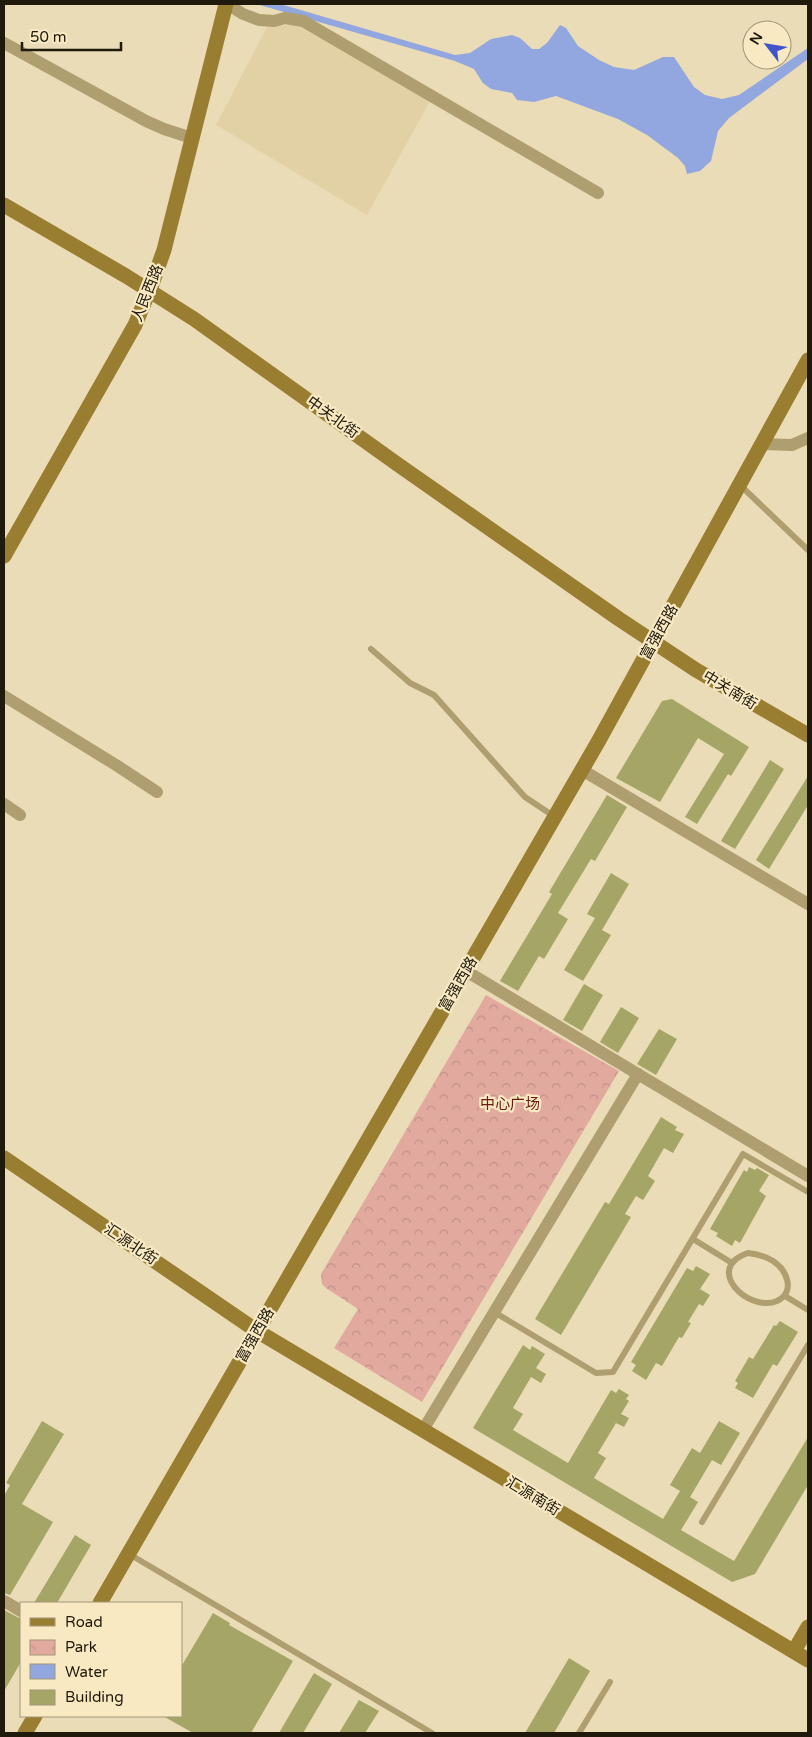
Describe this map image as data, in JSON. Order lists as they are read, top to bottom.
{
  "streets": {
    "street": [
      "人民西路",
      "中关北街",
      "富强西路",
      "中关南街",
      "汇源北街",
      "汇源南街"
    ]
  },
  "crossings": [
    ["人民西路", "中关北街"],
    ["中关北街", "富强西路"],
    ["中关北街", "中关南街"],
    ["富强西路", "中关南街"],
    ["富强西路", "汇源北街"],
    ["富强西路", "汇源南街"],
    ["汇源北街", "汇源南街"]
  ],
  "parks": ["中心广场"],
  "legend": [
    "Road",
    "Park",
    "Water",
    "Building"
  ],
  "scale_bar": "50 m",
  "north": "top left"
}
